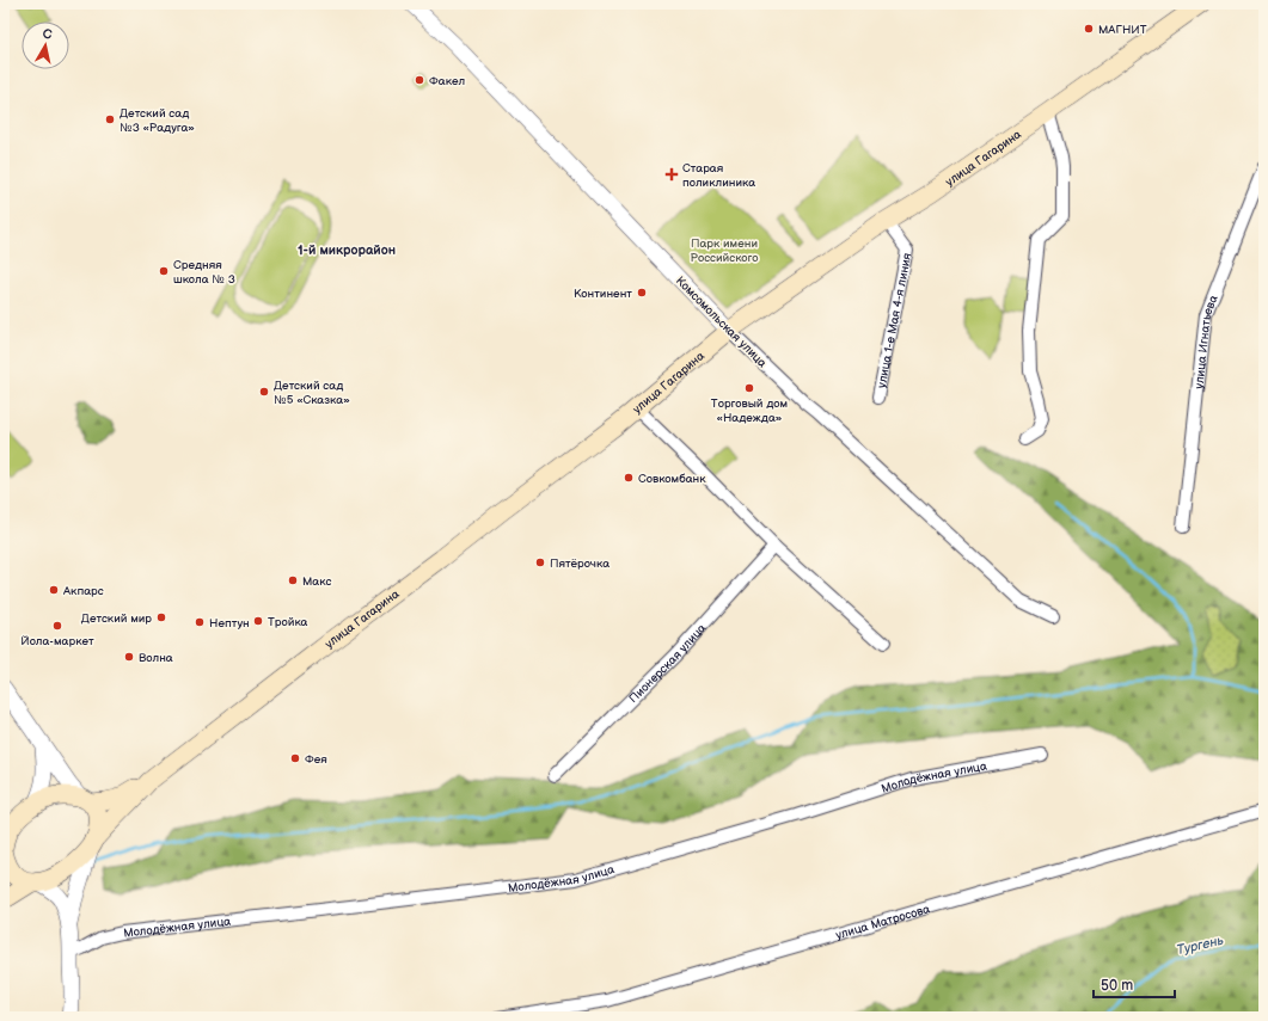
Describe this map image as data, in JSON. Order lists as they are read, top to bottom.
{
  "streets": {
    "main road": ["улица Гагарина"],
    "street": [
      "улица 1-е Мая 4-я линия",
      "Комсомольская улица",
      "улица Игнатьева",
      "Пионерская улица",
      "Молодёжная улица",
      "улица Матросова"
    ]
  },
  "crossings": [
    ["улица Гагарина", "улица 1-е Мая 4-я линия"],
    ["улица Гагарина", "Комсомольская улица"],
    ["улица Гагарина", "Молодёжная улица"]
  ],
  "districts": ["1-й микрорайон"],
  "water": ["Тургень"],
  "parks": ["Парк имени Российского"],
  "places": {
    "other": [
      "МАГНИТ",
      "Факел",
      "Детский сад №3 «Радуга»",
      "Средняя школа № 3",
      "Континент",
      "Торговый дом «Надежда»",
      "Детский сад №5 «Сказка»",
      "Совкомбанк",
      "Пятёрочка",
      "Макс",
      "Акпарс",
      "Детский мир",
      "Тройка",
      "Нептун",
      "Йола-маркет",
      "Волна",
      "Фея"
    ],
    "health": ["Старая поликлиника"]
  },
  "scale_bar": "50 m",
  "north": "top"
}
